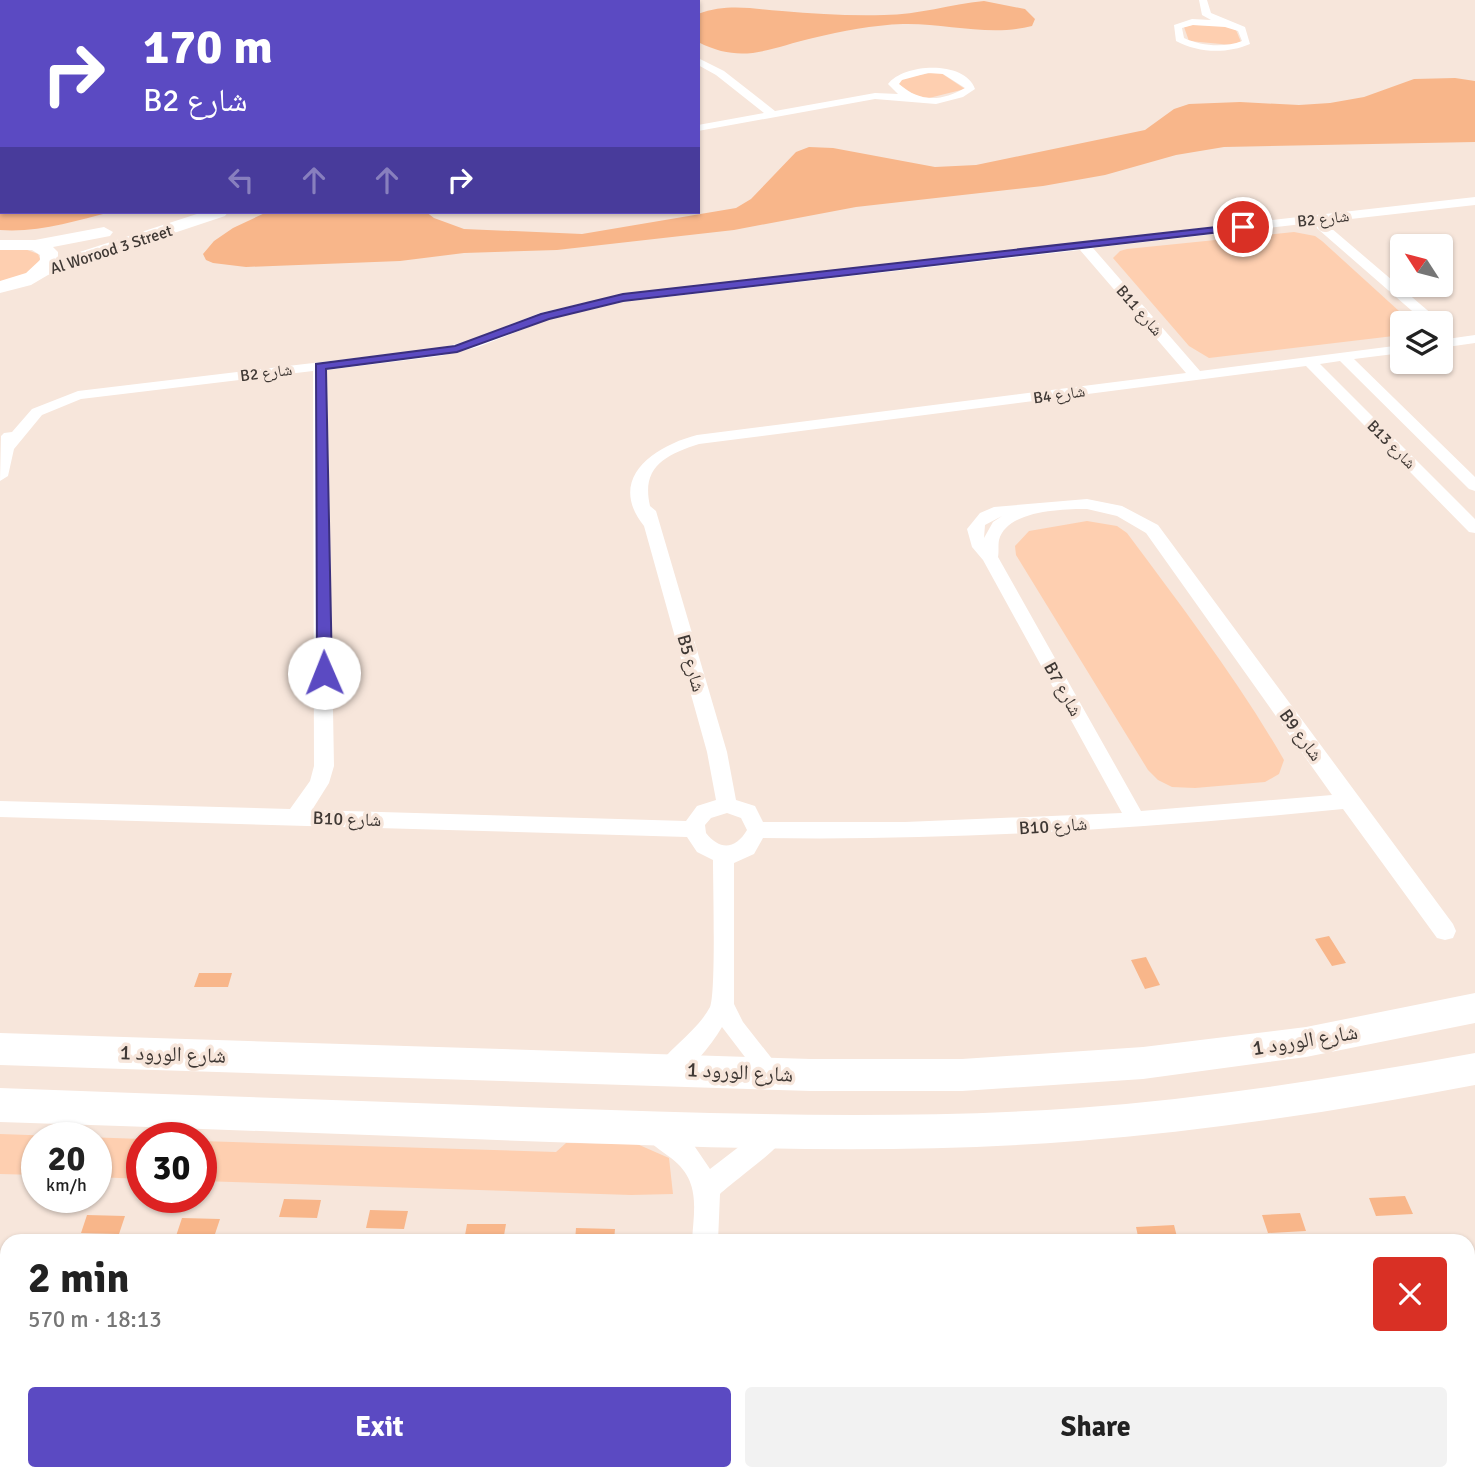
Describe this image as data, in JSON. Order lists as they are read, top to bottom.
{
  "streets": {
    "street": [
      "B2 شارع",
      "Al Worood 3 Street",
      "B11 شارع",
      "B4 شارع",
      "B13 شارع",
      "B5 شارع",
      "B7 شارع",
      "B9 شارع",
      "B10 شارع",
      "شارع الورود 1"
    ]
  },
  "crossings": [
    ["B2 شارع", "B11 شارع"],
    ["B11 شارع", "B4 شارع"],
    ["B4 شارع", "B13 شارع"],
    ["B4 شارع", "B5 شارع"],
    ["B5 شارع", "B10 شارع"],
    ["B7 شارع", "B10 شارع"],
    ["B9 شارع", "B10 شارع"]
  ],
  "north": "top left",
  "page": {
    "turn": ["170 m", "B2 شارع"],
    "speed": "20 km/h",
    "limit": "30",
    "heading": ["2 min", "570 m · 18:13"],
    "buttons": ["Exit", "Share"]
  }
}
